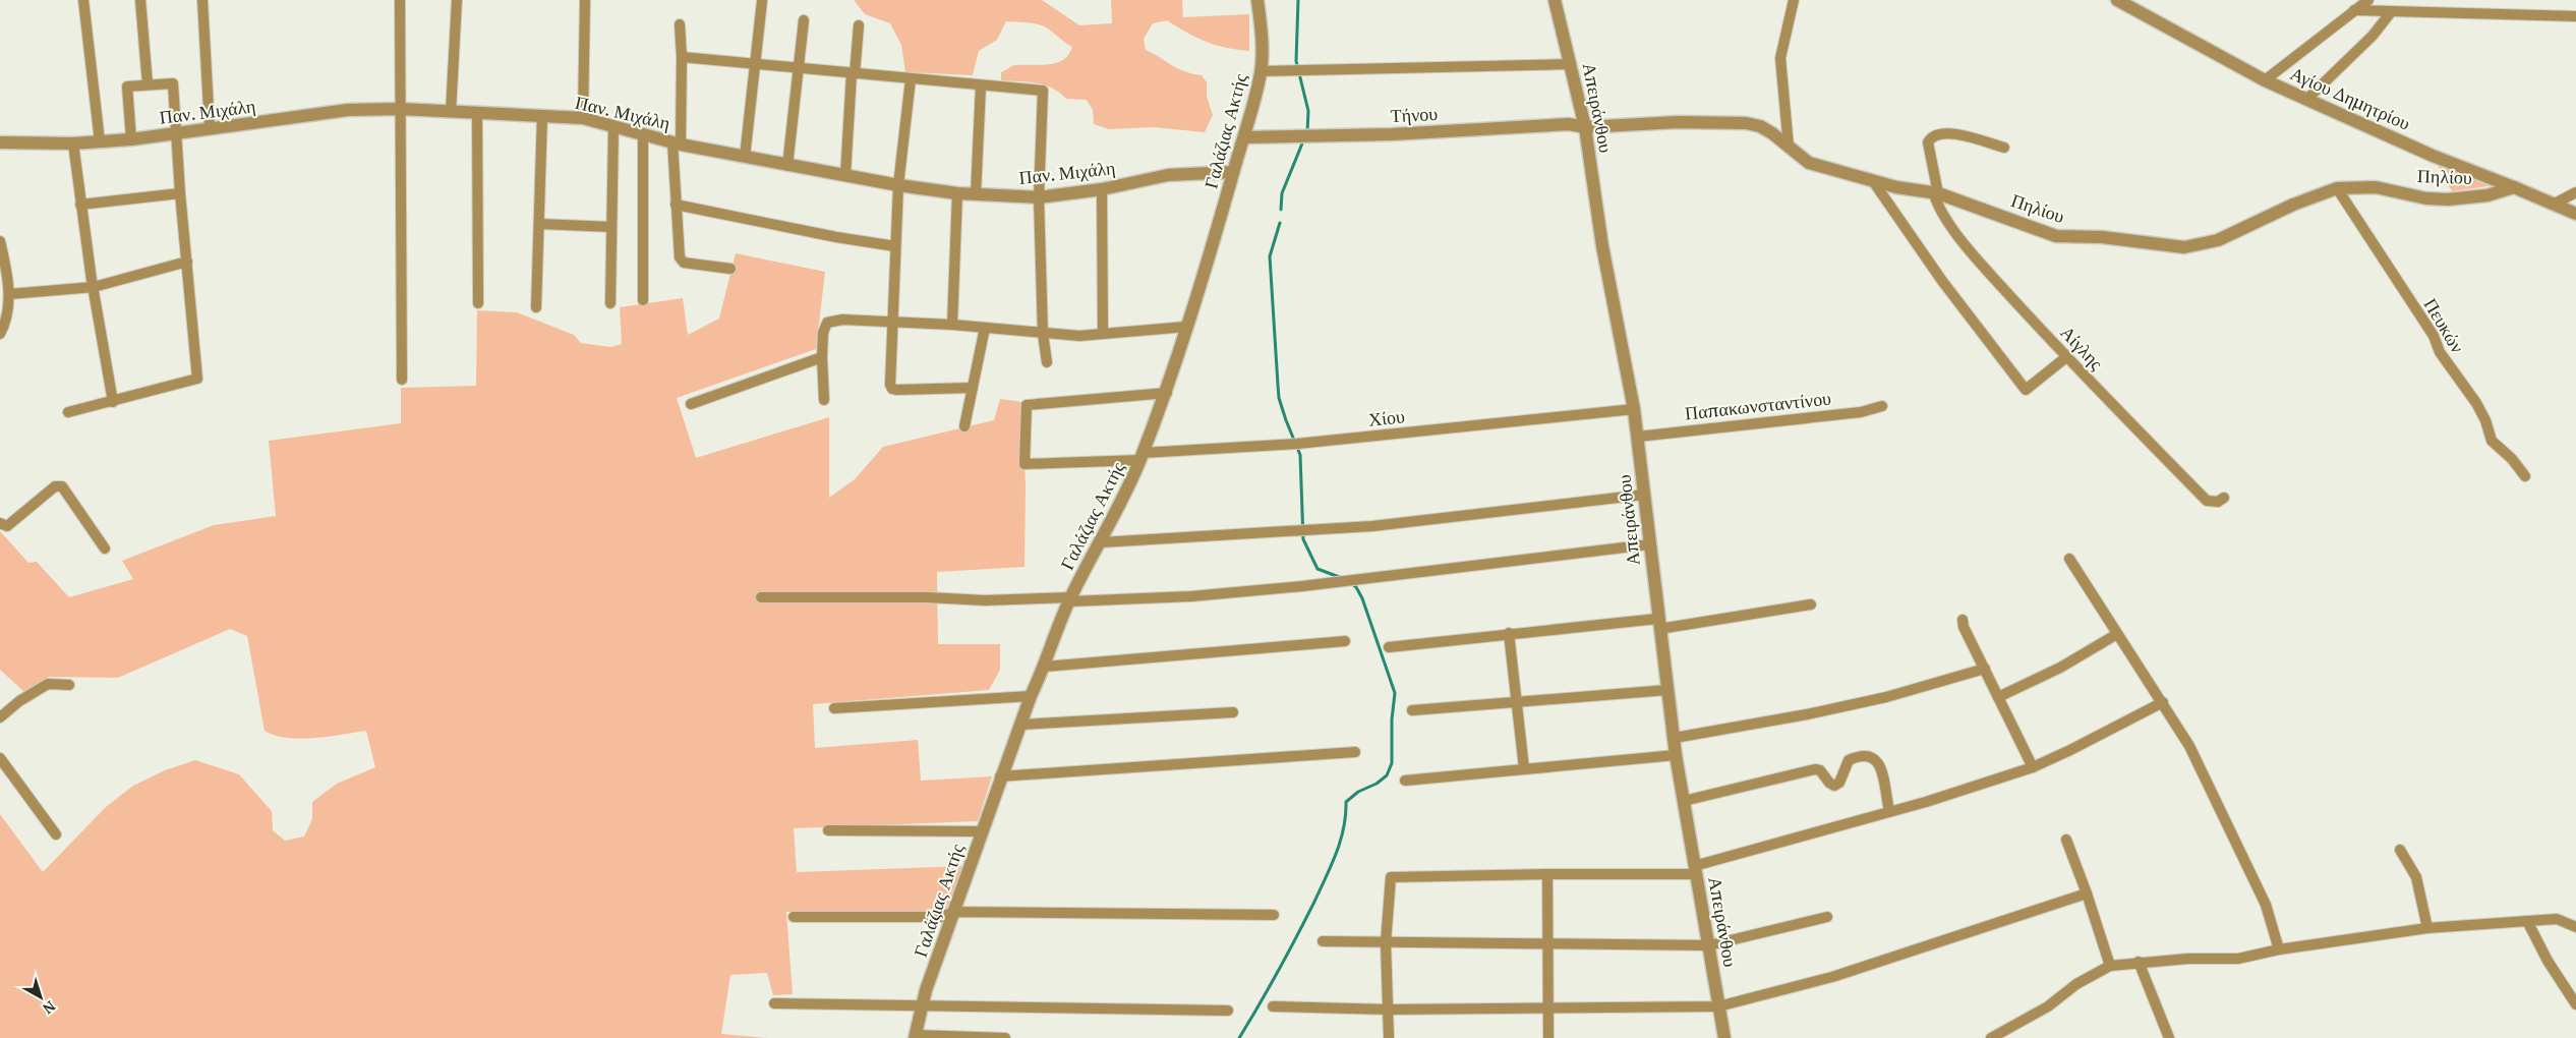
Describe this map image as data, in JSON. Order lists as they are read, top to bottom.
{
  "streets": {
    "street": [
      "Αγίου Δημητρίου",
      "Απειράνθου",
      "Παν. Μιχάλη",
      "Τήνου",
      "Γαλάζιας Ακτής",
      "Πηλίου",
      "Πευκών",
      "Αίγλης",
      "Παπακωνσταντίνου",
      "Χίου"
    ]
  },
  "crossings": [
    ["Αγίου Δημητρίου", "Πηλίου"],
    ["Απειράνθου", "Τήνου"],
    ["Απειράνθου", "Πηλίου"],
    ["Απειράνθου", "Παπακωνσταντίνου"],
    ["Απειράνθου", "Χίου"],
    ["Παν. Μιχάλη", "Γαλάζιας Ακτής"],
    ["Τήνου", "Γαλάζιας Ακτής"],
    ["Τήνου", "Πηλίου"],
    ["Γαλάζιας Ακτής", "Χίου"],
    ["Πηλίου", "Πευκών"],
    ["Πηλίου", "Αίγλης"]
  ],
  "north": "bottom right"
}
